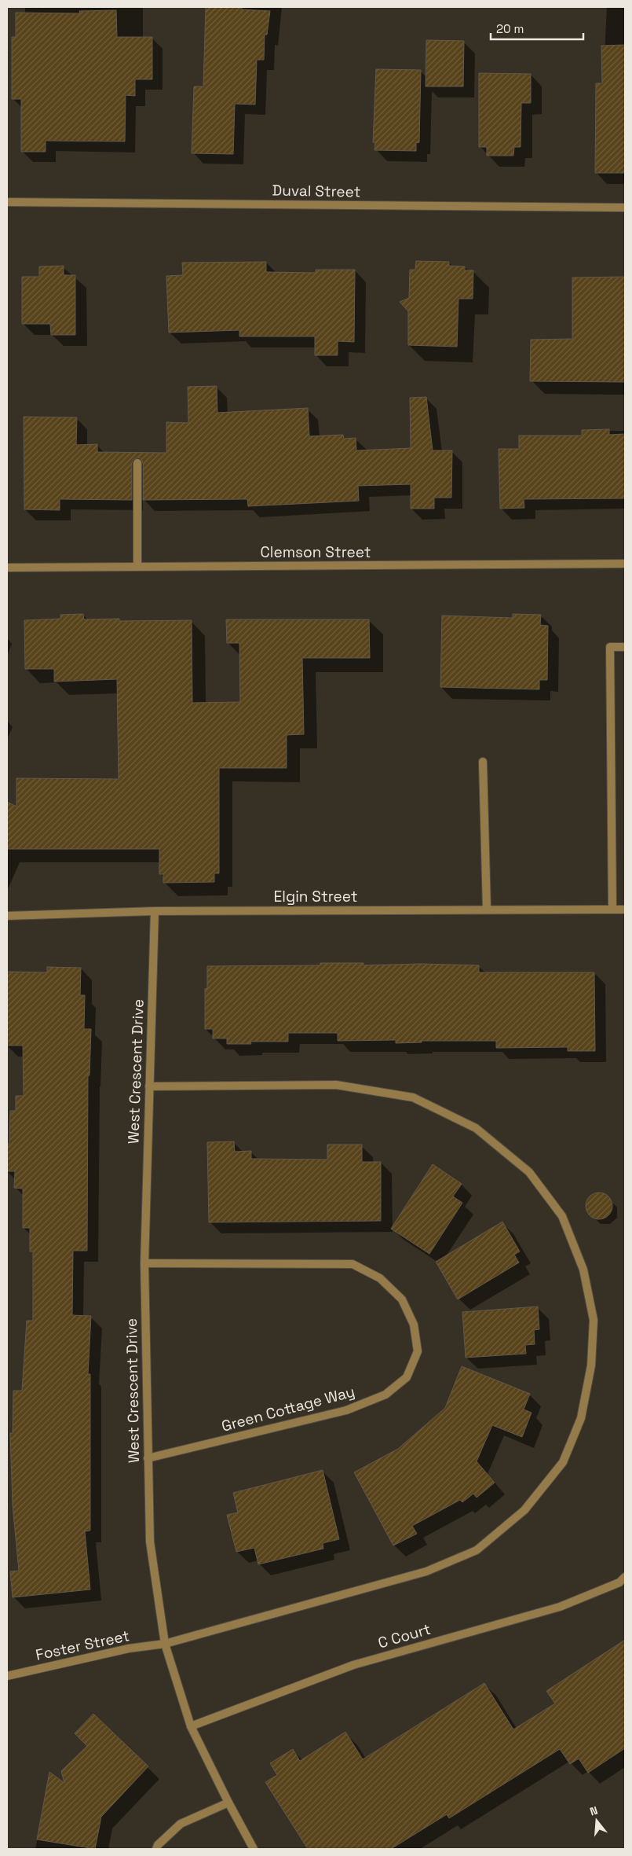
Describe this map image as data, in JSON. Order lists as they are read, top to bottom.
{
  "streets": {
    "street": [
      "Duval Street",
      "Clemson Street",
      "Elgin Street",
      "West Crescent Drive",
      "Green Cottage Way",
      "C Court",
      "Foster Street"
    ]
  },
  "crossings": [
    ["Elgin Street", "West Crescent Drive"],
    ["West Crescent Drive", "Green Cottage Way"],
    ["West Crescent Drive", "C Court"],
    ["West Crescent Drive", "Foster Street"]
  ],
  "scale_bar": "20 m",
  "north": "top"
}
